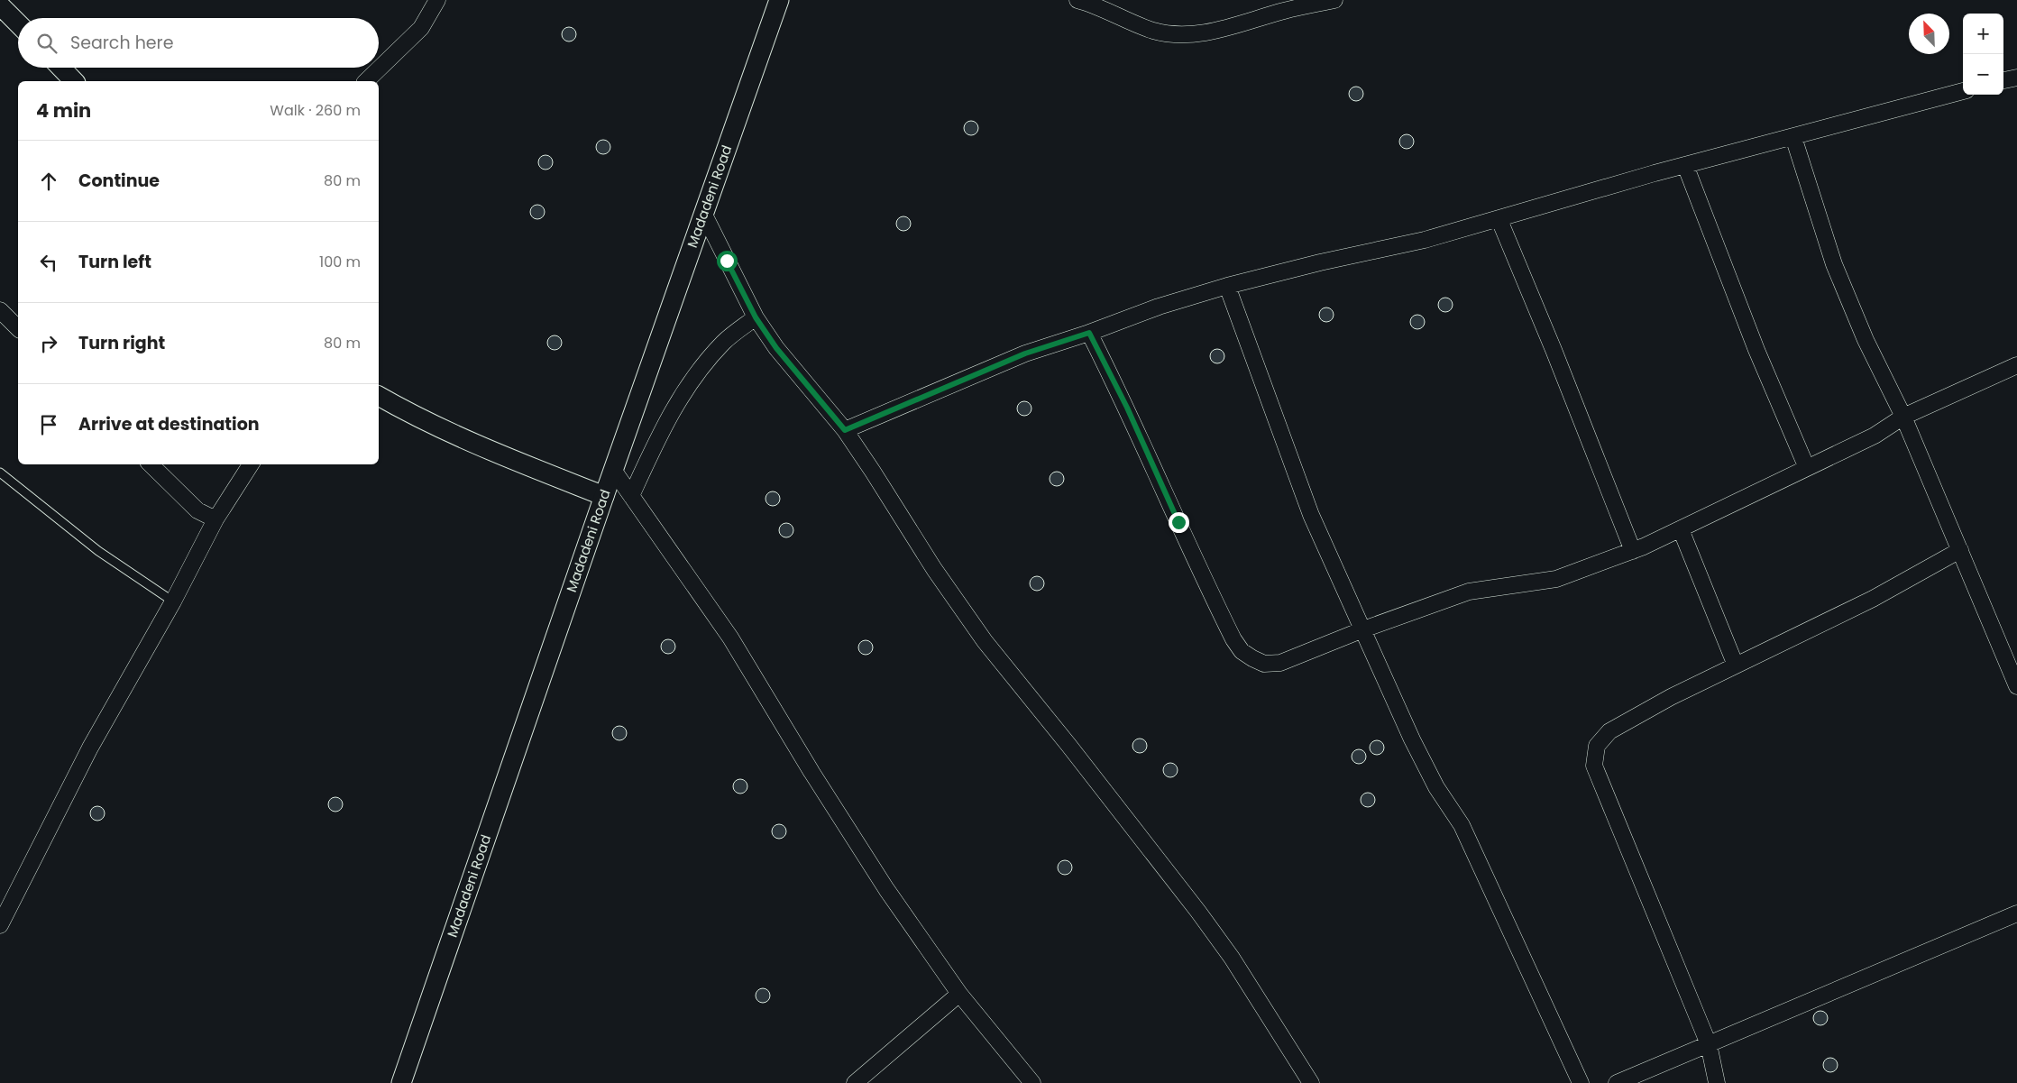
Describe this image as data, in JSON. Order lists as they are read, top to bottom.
{
  "streets": {
    "street": ["Madadeni Road"]
  },
  "north": "top left",
  "page": {
    "map_buttons": ["+", "−"],
    "search": "Search here",
    "heading": ["4 min", "Walk · 260 m"],
    "list": [
      ["Continue", "80 m"],
      ["Turn left", "100 m"],
      ["Turn right", "80 m"],
      "Arrive at destination"
    ]
  }
}
